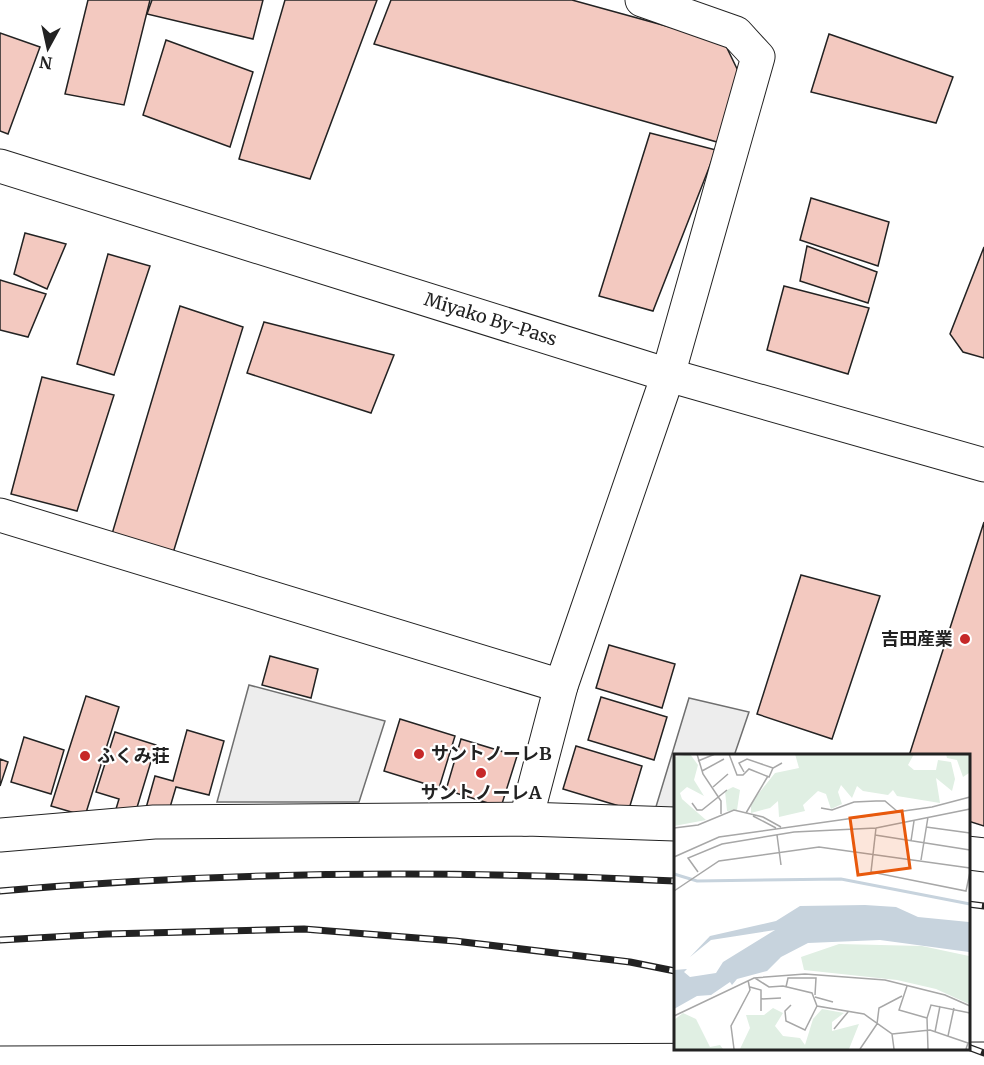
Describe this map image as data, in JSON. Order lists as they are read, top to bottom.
{
  "streets": {
    "main road": ["Miyako By-Pass"]
  },
  "places": [
    "吉田産業",
    "サントノーレB",
    "ふくみ荘",
    "サントノーレA"
  ],
  "north": "bottom"
}
